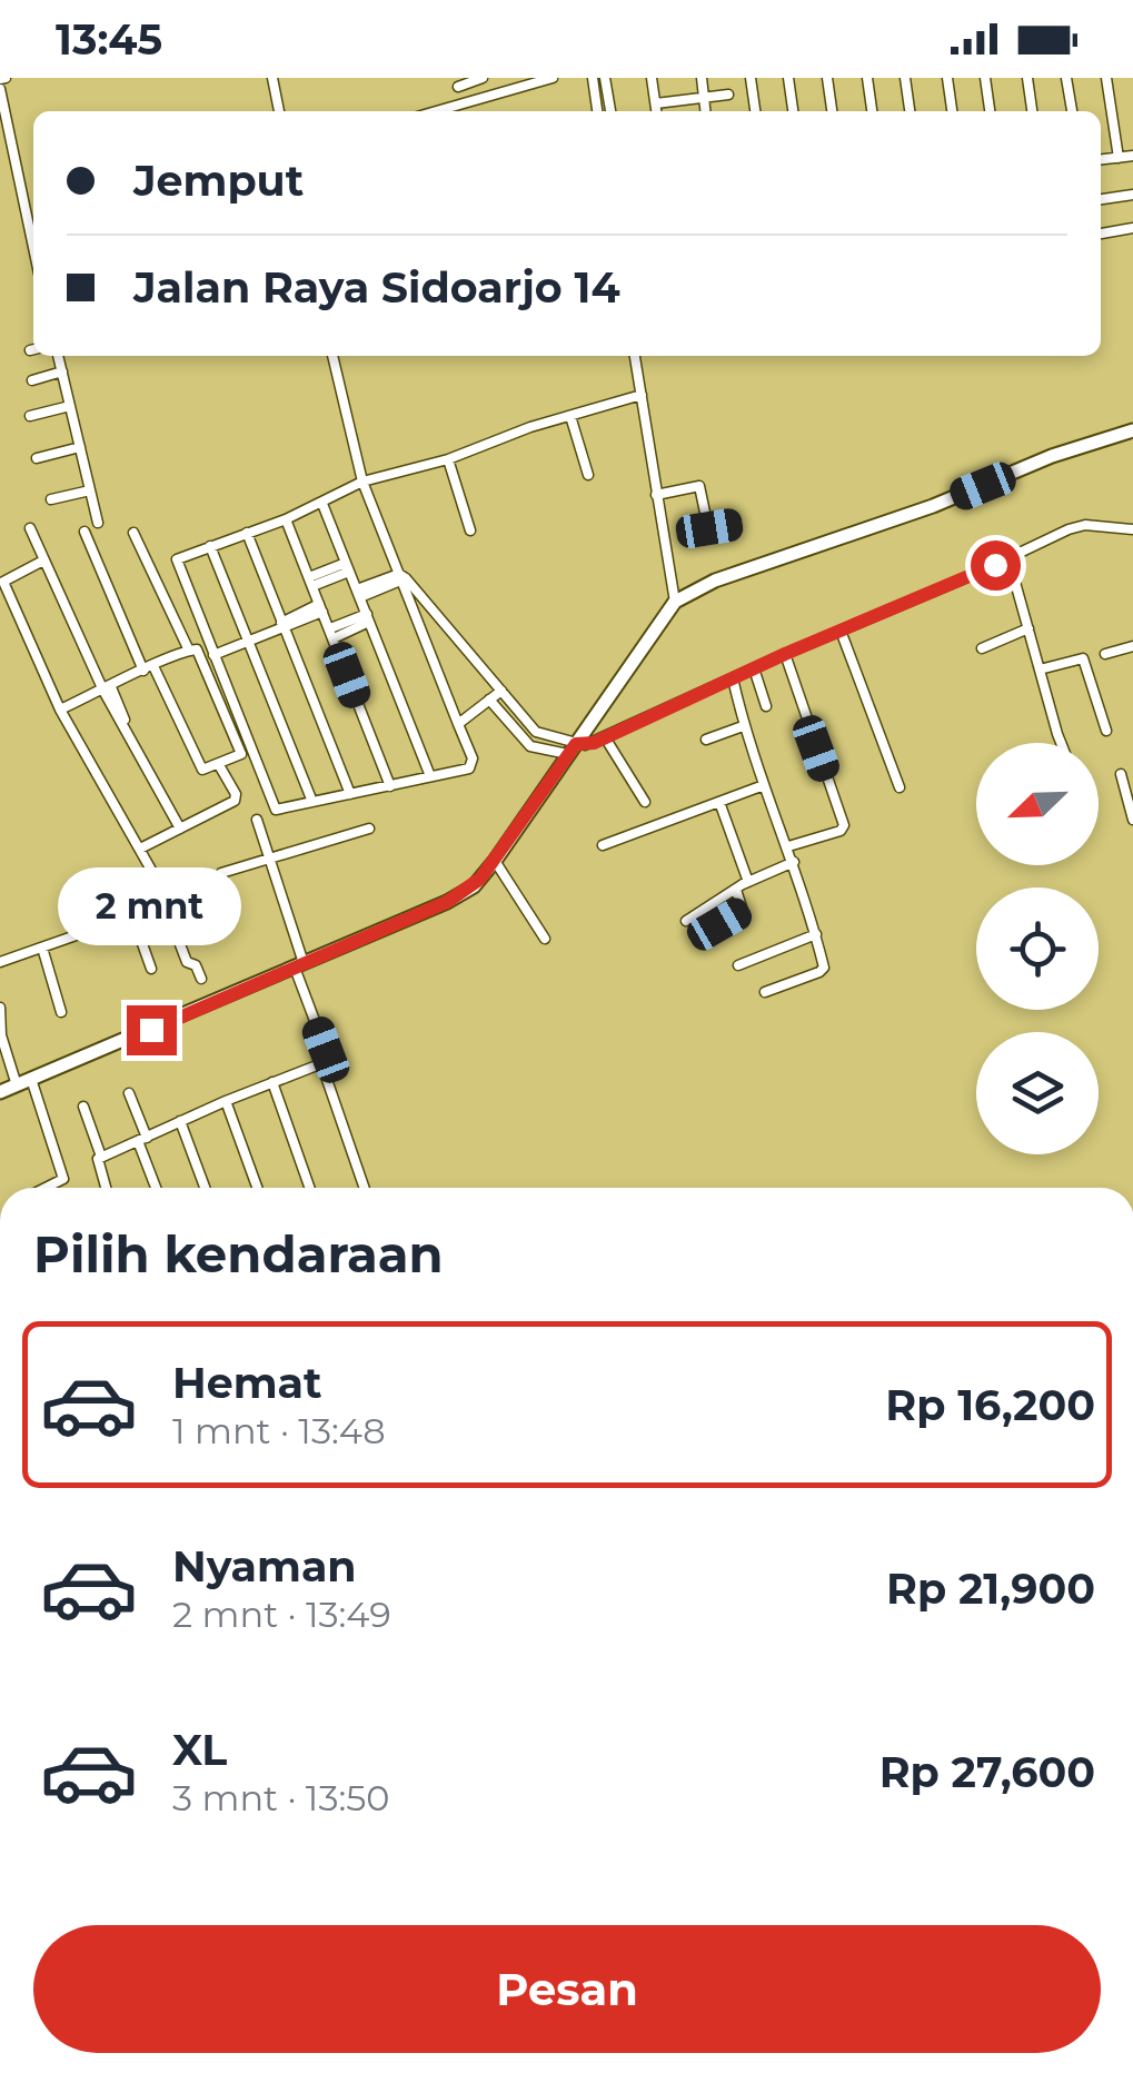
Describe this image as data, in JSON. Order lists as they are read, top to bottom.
{
  "north": "bottom left",
  "page": {
    "status": "13:45",
    "banner": ["Jemput", "Jalan Raya Sidoarjo 14"],
    "bubble": "2 mnt",
    "heading": "Pilih kendaraan",
    "list": [
      {
        "name": "Hemat",
        "note": "1 mnt · 13:48",
        "value": "Rp 16,200"
      },
      {
        "name": "Nyaman",
        "note": "2 mnt · 13:49",
        "value": "Rp 21,900"
      },
      {
        "name": "XL",
        "note": "3 mnt · 13:50",
        "value": "Rp 27,600"
      }
    ],
    "buttons": "Pesan"
  }
}
